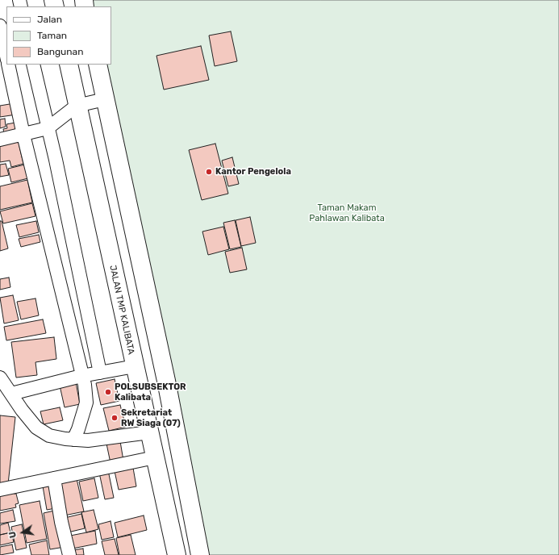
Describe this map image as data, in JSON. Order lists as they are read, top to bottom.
{
  "streets": {
    "main road": ["JALAN TMP KALIBATA"]
  },
  "parks": ["Taman Makam Pahlawan Kalibata"],
  "places": ["Kantor Pengelola", "POLSUBSEKTOR Kalibata", "Sekretariat RW Siaga (07)"],
  "legend": ["Jalan", "Taman", "Bangunan"],
  "north": "left"
}
